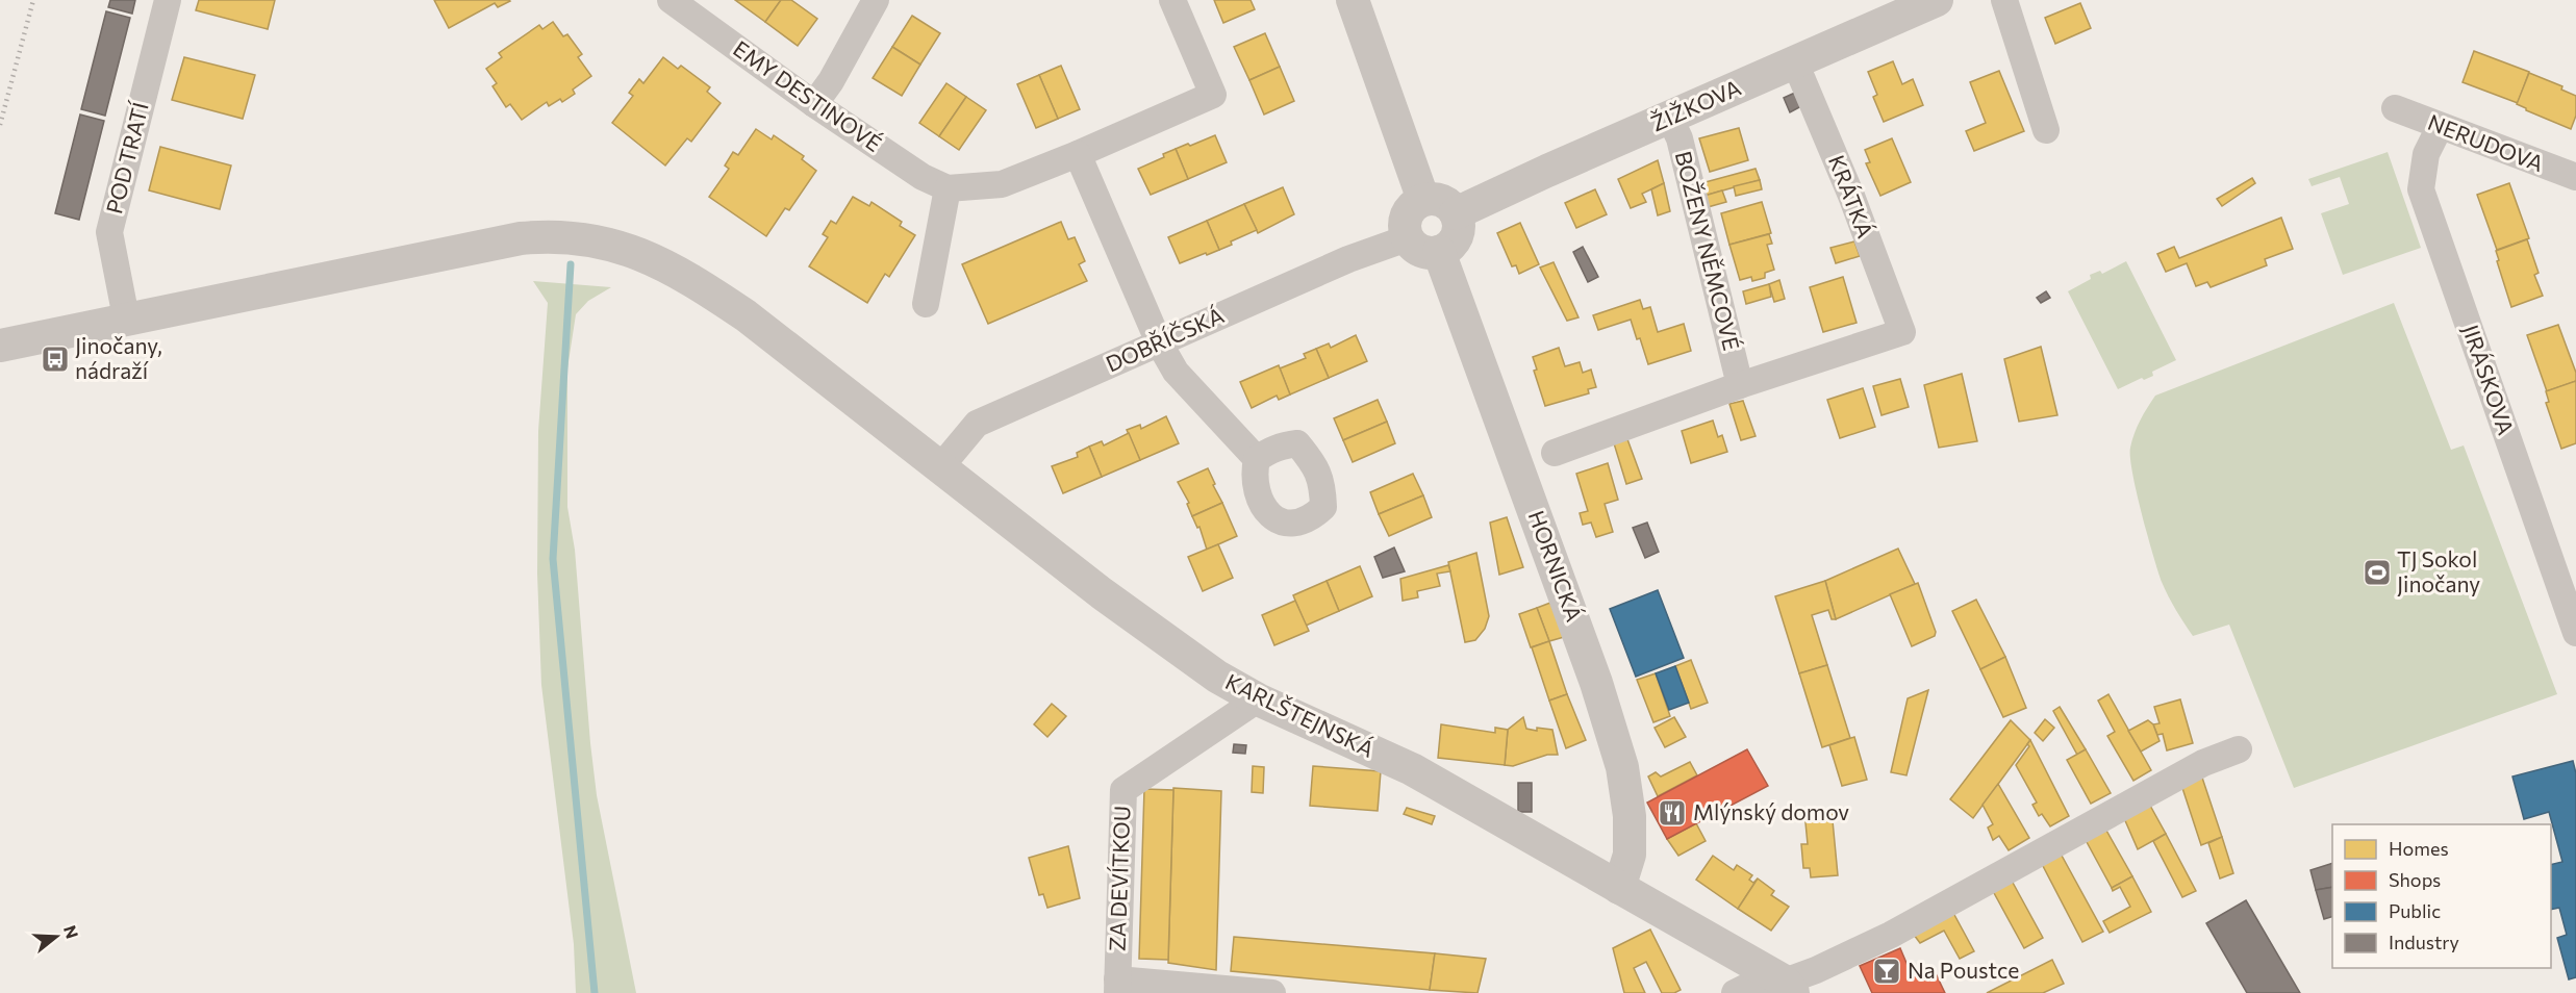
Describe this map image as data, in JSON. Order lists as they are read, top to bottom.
{
  "streets": {
    "street": [
      "EMY DESTINOVÉ",
      "ŽIŽKOVA",
      "NERUDOVA",
      "POD TRATÍ",
      "KRÁTKÁ",
      "BOŽENY NĚMCOVÉ",
      "DOBŘÍČSKÁ",
      "JIRÁSKOVA",
      "HORNICKÁ",
      "KARLŠTEJNSKÁ",
      "ZA DEVÍTKOU"
    ]
  },
  "crossings": [
    ["ŽIŽKOVA", "KRÁTKÁ"],
    ["ŽIŽKOVA", "BOŽENY NĚMCOVÉ"],
    ["ŽIŽKOVA", "DOBŘÍČSKÁ"],
    ["ŽIŽKOVA", "HORNICKÁ"],
    ["NERUDOVA", "JIRÁSKOVA"],
    ["POD TRATÍ", "KARLŠTEJNSKÁ"],
    ["KRÁTKÁ", "BOŽENY NĚMCOVÉ"],
    ["DOBŘÍČSKÁ", "HORNICKÁ"],
    ["DOBŘÍČSKÁ", "KARLŠTEJNSKÁ"],
    ["HORNICKÁ", "KARLŠTEJNSKÁ"],
    ["KARLŠTEJNSKÁ", "ZA DEVÍTKOU"]
  ],
  "places": {
    "bus stop": ["Jinočany, nádraží"],
    "sports": ["TJ Sokol Jinočany"],
    "restaurant": ["Mlýnský domov"],
    "bar": ["Na Poustce"]
  },
  "legend": [
    "Homes",
    "Shops",
    "Public",
    "Industry"
  ],
  "north": "right"
}
